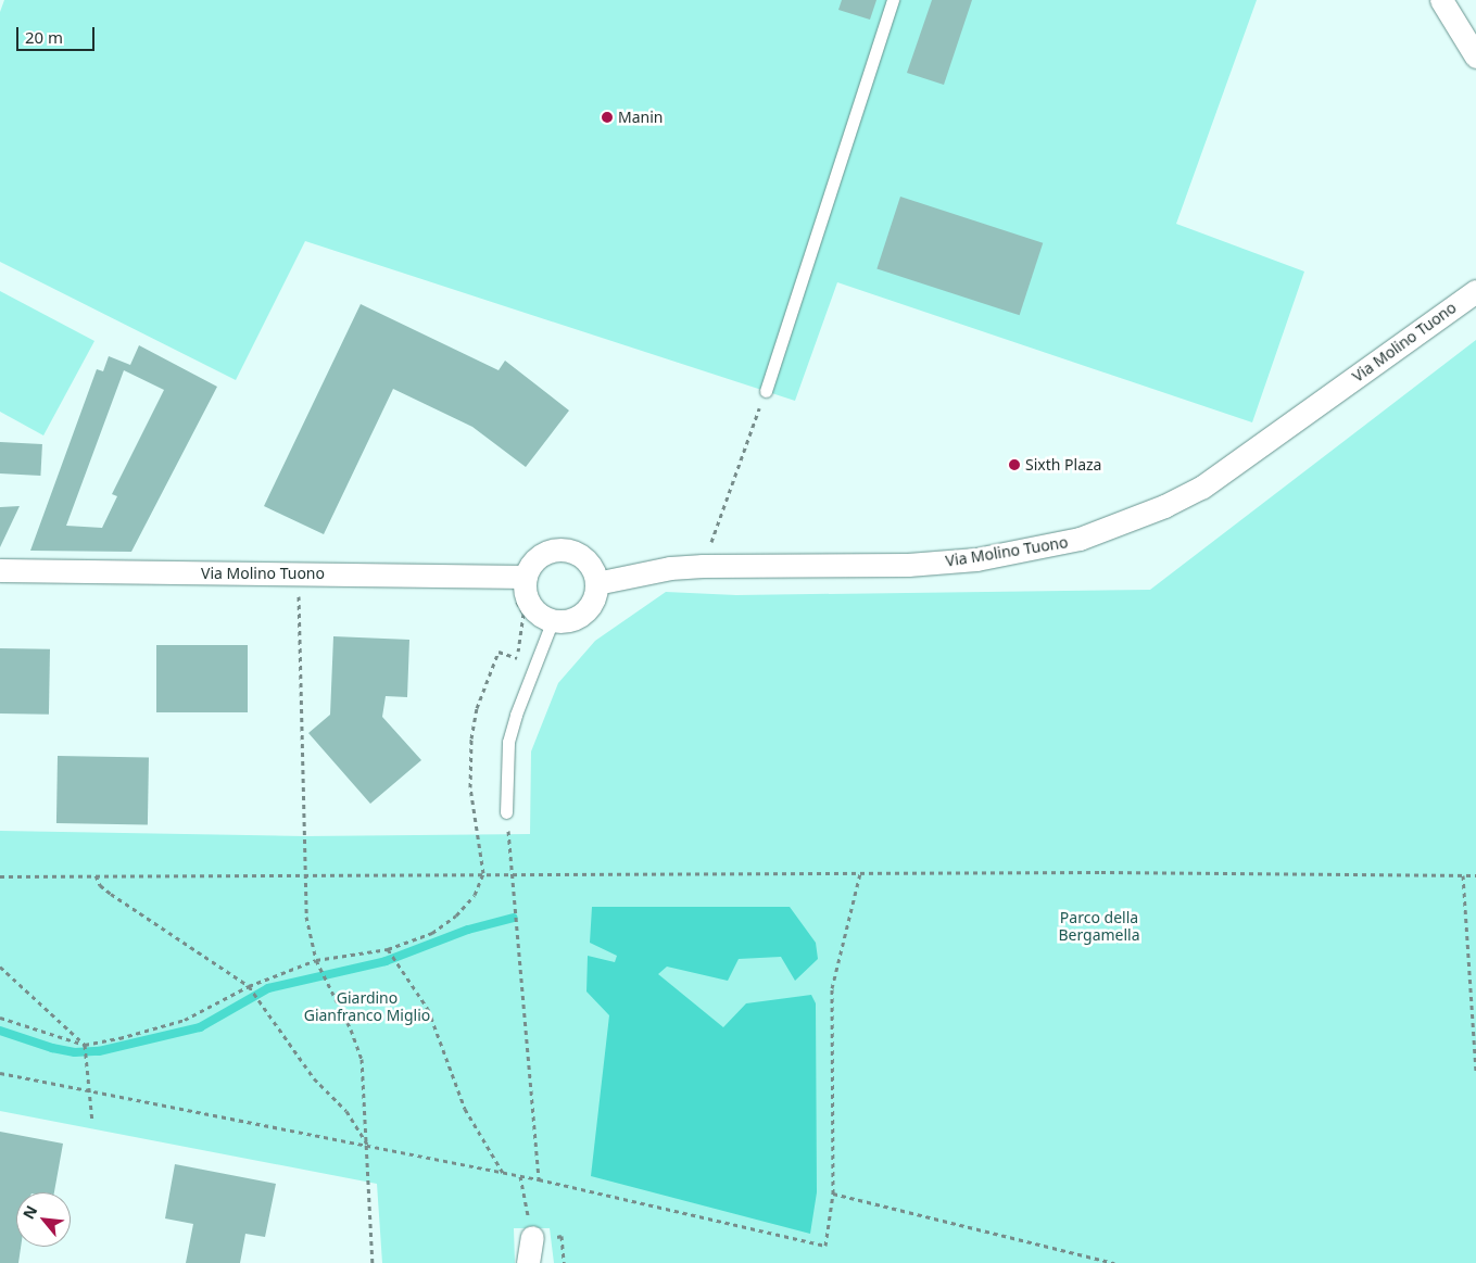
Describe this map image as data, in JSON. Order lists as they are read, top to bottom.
{
  "streets": {
    "street": ["Via Molino Tuono"]
  },
  "parks": ["Parco della Bergamella", "Giardino Gianfranco Miglio"],
  "places": ["Manin", "Sixth Plaza"],
  "scale_bar": "20 m",
  "north": "top left"
}
